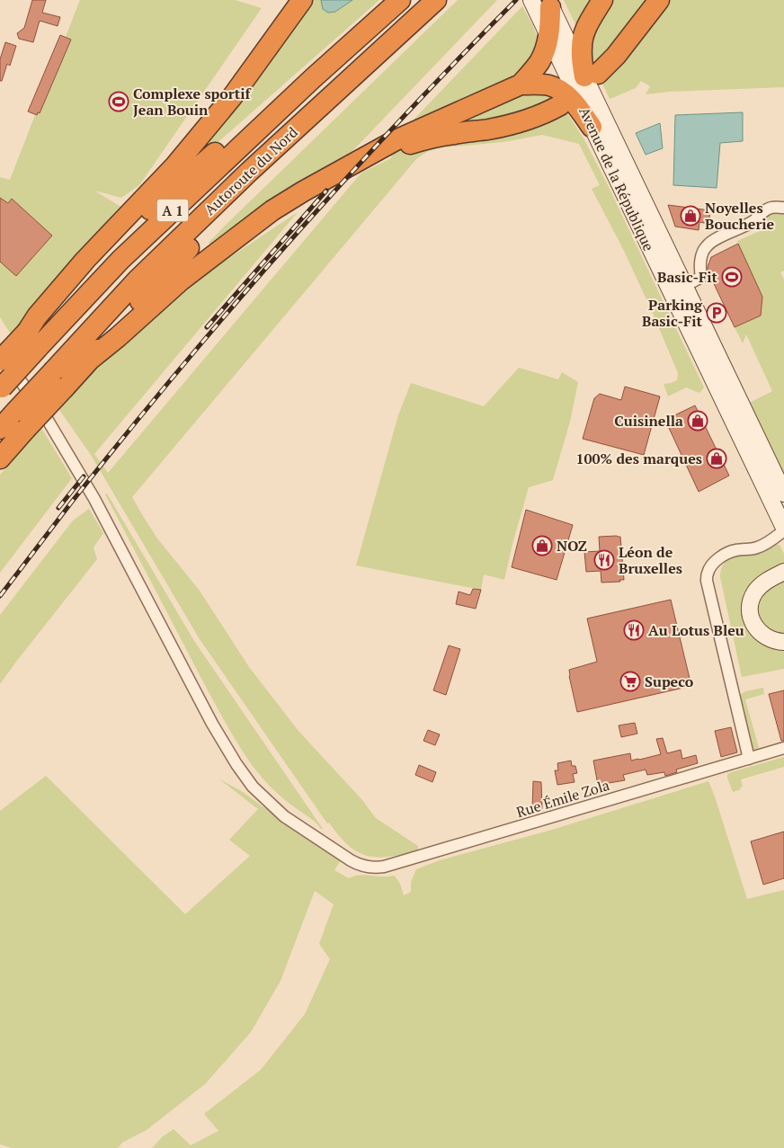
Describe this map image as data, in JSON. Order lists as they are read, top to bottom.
{
  "streets": {
    "highway": ["Autoroute du Nord", "A 1"],
    "main road": ["Avenue de la République"],
    "street": ["Rue Émile Zola"]
  },
  "places": {
    "sports": ["Complexe sportif Jean Bouin", "Basic-Fit"],
    "shop": [
      "Noyelles Boucherie",
      "Cuisinella",
      "100% des marques",
      "NOZ"
    ],
    "parking": ["Parking Basic-Fit"],
    "restaurant": ["Léon de Bruxelles", "Au Lotus Bleu"],
    "supermarket": ["Supeco"]
  }
}
